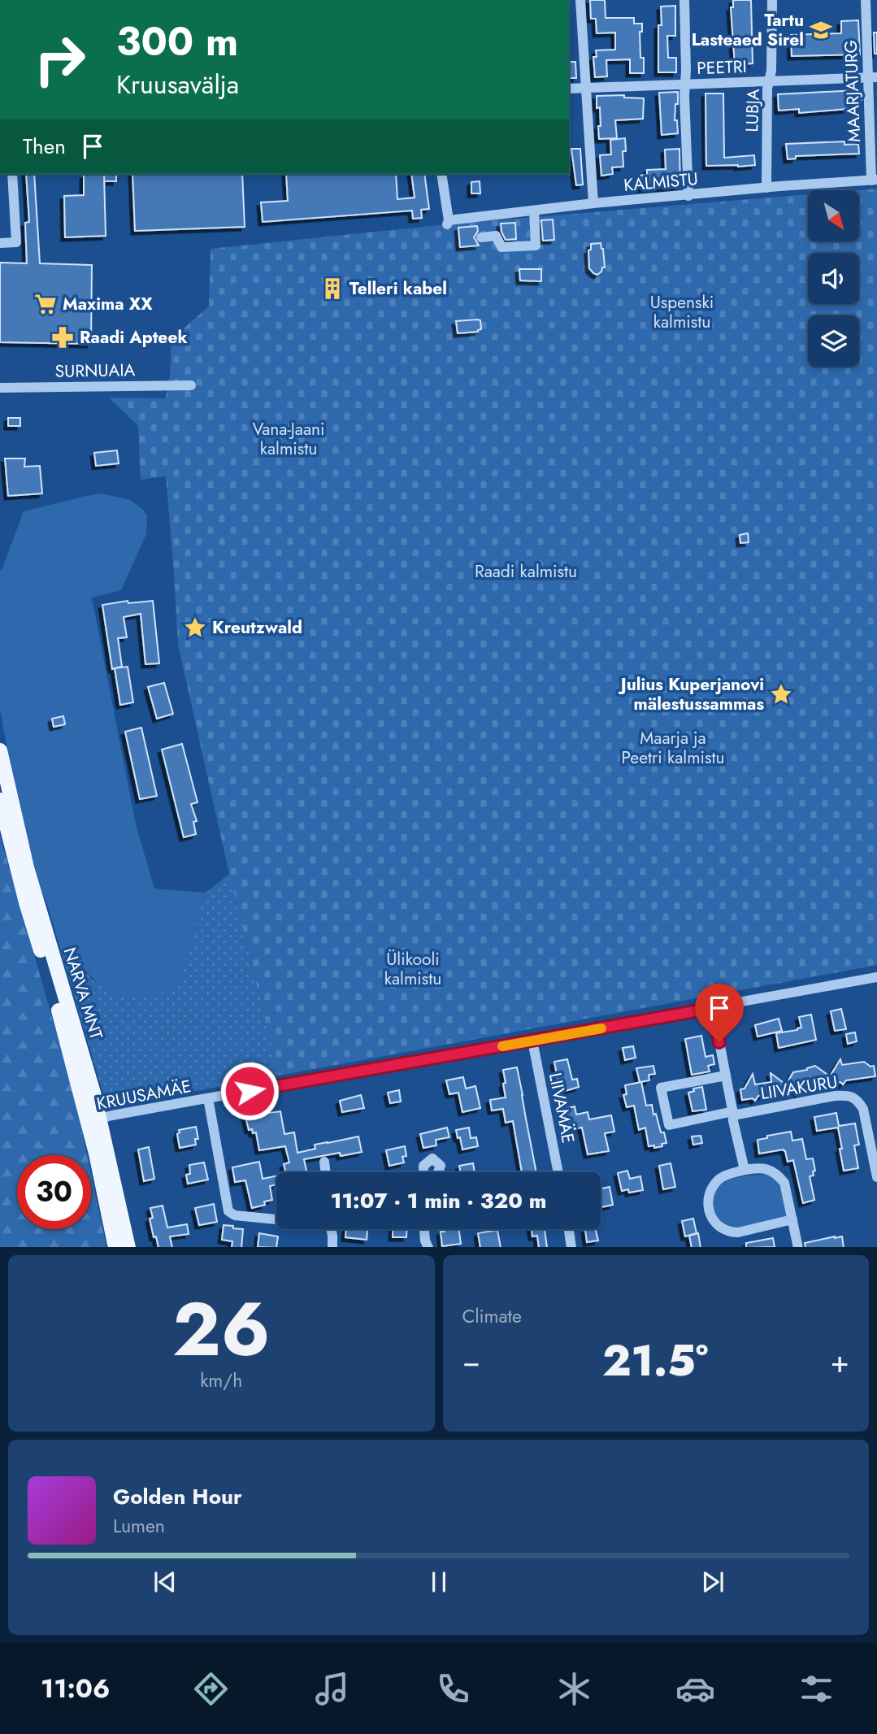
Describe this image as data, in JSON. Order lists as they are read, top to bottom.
{
  "streets": {
    "main road": ["NARVA MNT"],
    "street": [
      "PEETRI",
      "MAARJATURG",
      "LUBJA",
      "KALMISTU",
      "SURNUAIA",
      "LIIVAKURU",
      "KRUUSAMÄE",
      "LIIVAMÄE"
    ]
  },
  "crossings": [
    ["PEETRI", "MAARJATURG"],
    ["PEETRI", "LUBJA"],
    ["MAARJATURG", "KALMISTU"],
    ["LUBJA", "KALMISTU"],
    ["NARVA MNT", "KRUUSAMÄE"],
    ["KRUUSAMÄE", "LIIVAMÄE"]
  ],
  "parks": [
    "Uspenski kalmistu",
    "Vana-Jaani kalmistu",
    "Raadi kalmistu",
    "Maarja ja Peetri kalmistu",
    "Ülikooli kalmistu"
  ],
  "places": {
    "school or university": ["Tartu Lasteaed Sirel"],
    "building": ["Telleri kabel"],
    "supermarket": ["Maxima XX"],
    "pharmacy": ["Raadi Apteek"],
    "place": ["Kreutzwald", "Julius Kuperjanovi mälestussammas"]
  },
  "north": "bottom right",
  "page": {
    "turn": ["300 m", "Kruusavälja"],
    "then": "Then",
    "limit": "30",
    "trip": "11:07 · 1 min · 320 m",
    "tile": [
      ["26", "km/h"],
      "Climate"
    ],
    "heat": ["−", "21.5°", "+"],
    "song": ["Golden Hour", "Lumen"],
    "tabs": "11:06"
  }
}
